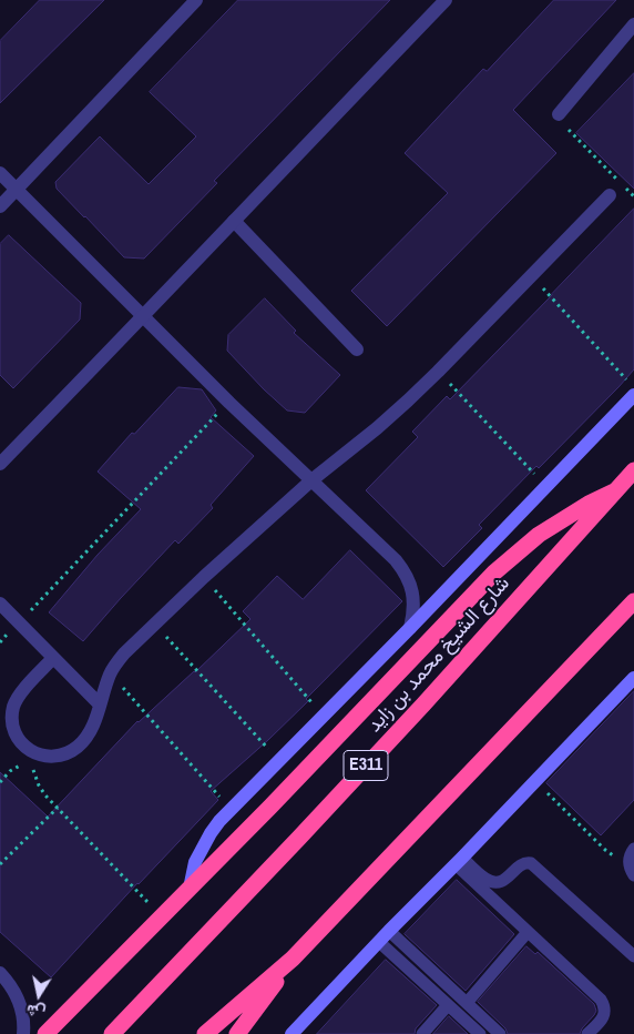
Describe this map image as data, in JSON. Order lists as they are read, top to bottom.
{
  "streets": {
    "highway": ["شارع الشيخ محمد بن زايد", "E311"]
  },
  "north": "bottom"
}
